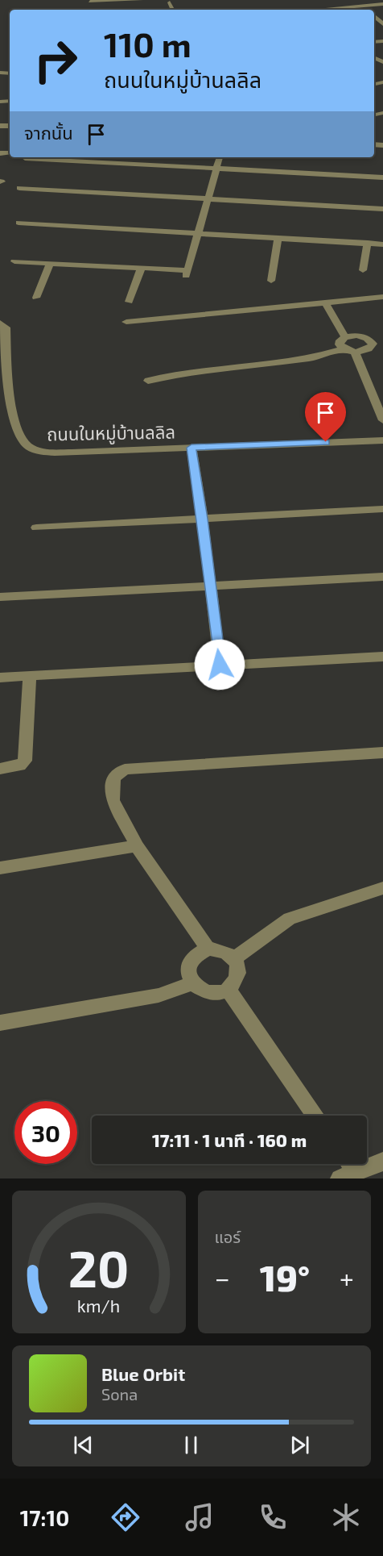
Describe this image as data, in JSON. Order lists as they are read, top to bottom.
{
  "streets": {
    "street": ["ถนนในหมู่บ้านลลิล"]
  },
  "page": {
    "turn": ["110 m", "ถนนในหมู่บ้านลลิล"],
    "then": "จากนั้น",
    "limit": "30",
    "trip": "17:11 · 1 นาที · 160 m",
    "tile": "แอร์",
    "heat": ["−", "19°", "+"],
    "song": ["Blue Orbit", "Sona"],
    "tabs": "17:10",
    "gauge": ["20", "km/h"]
  }
}
